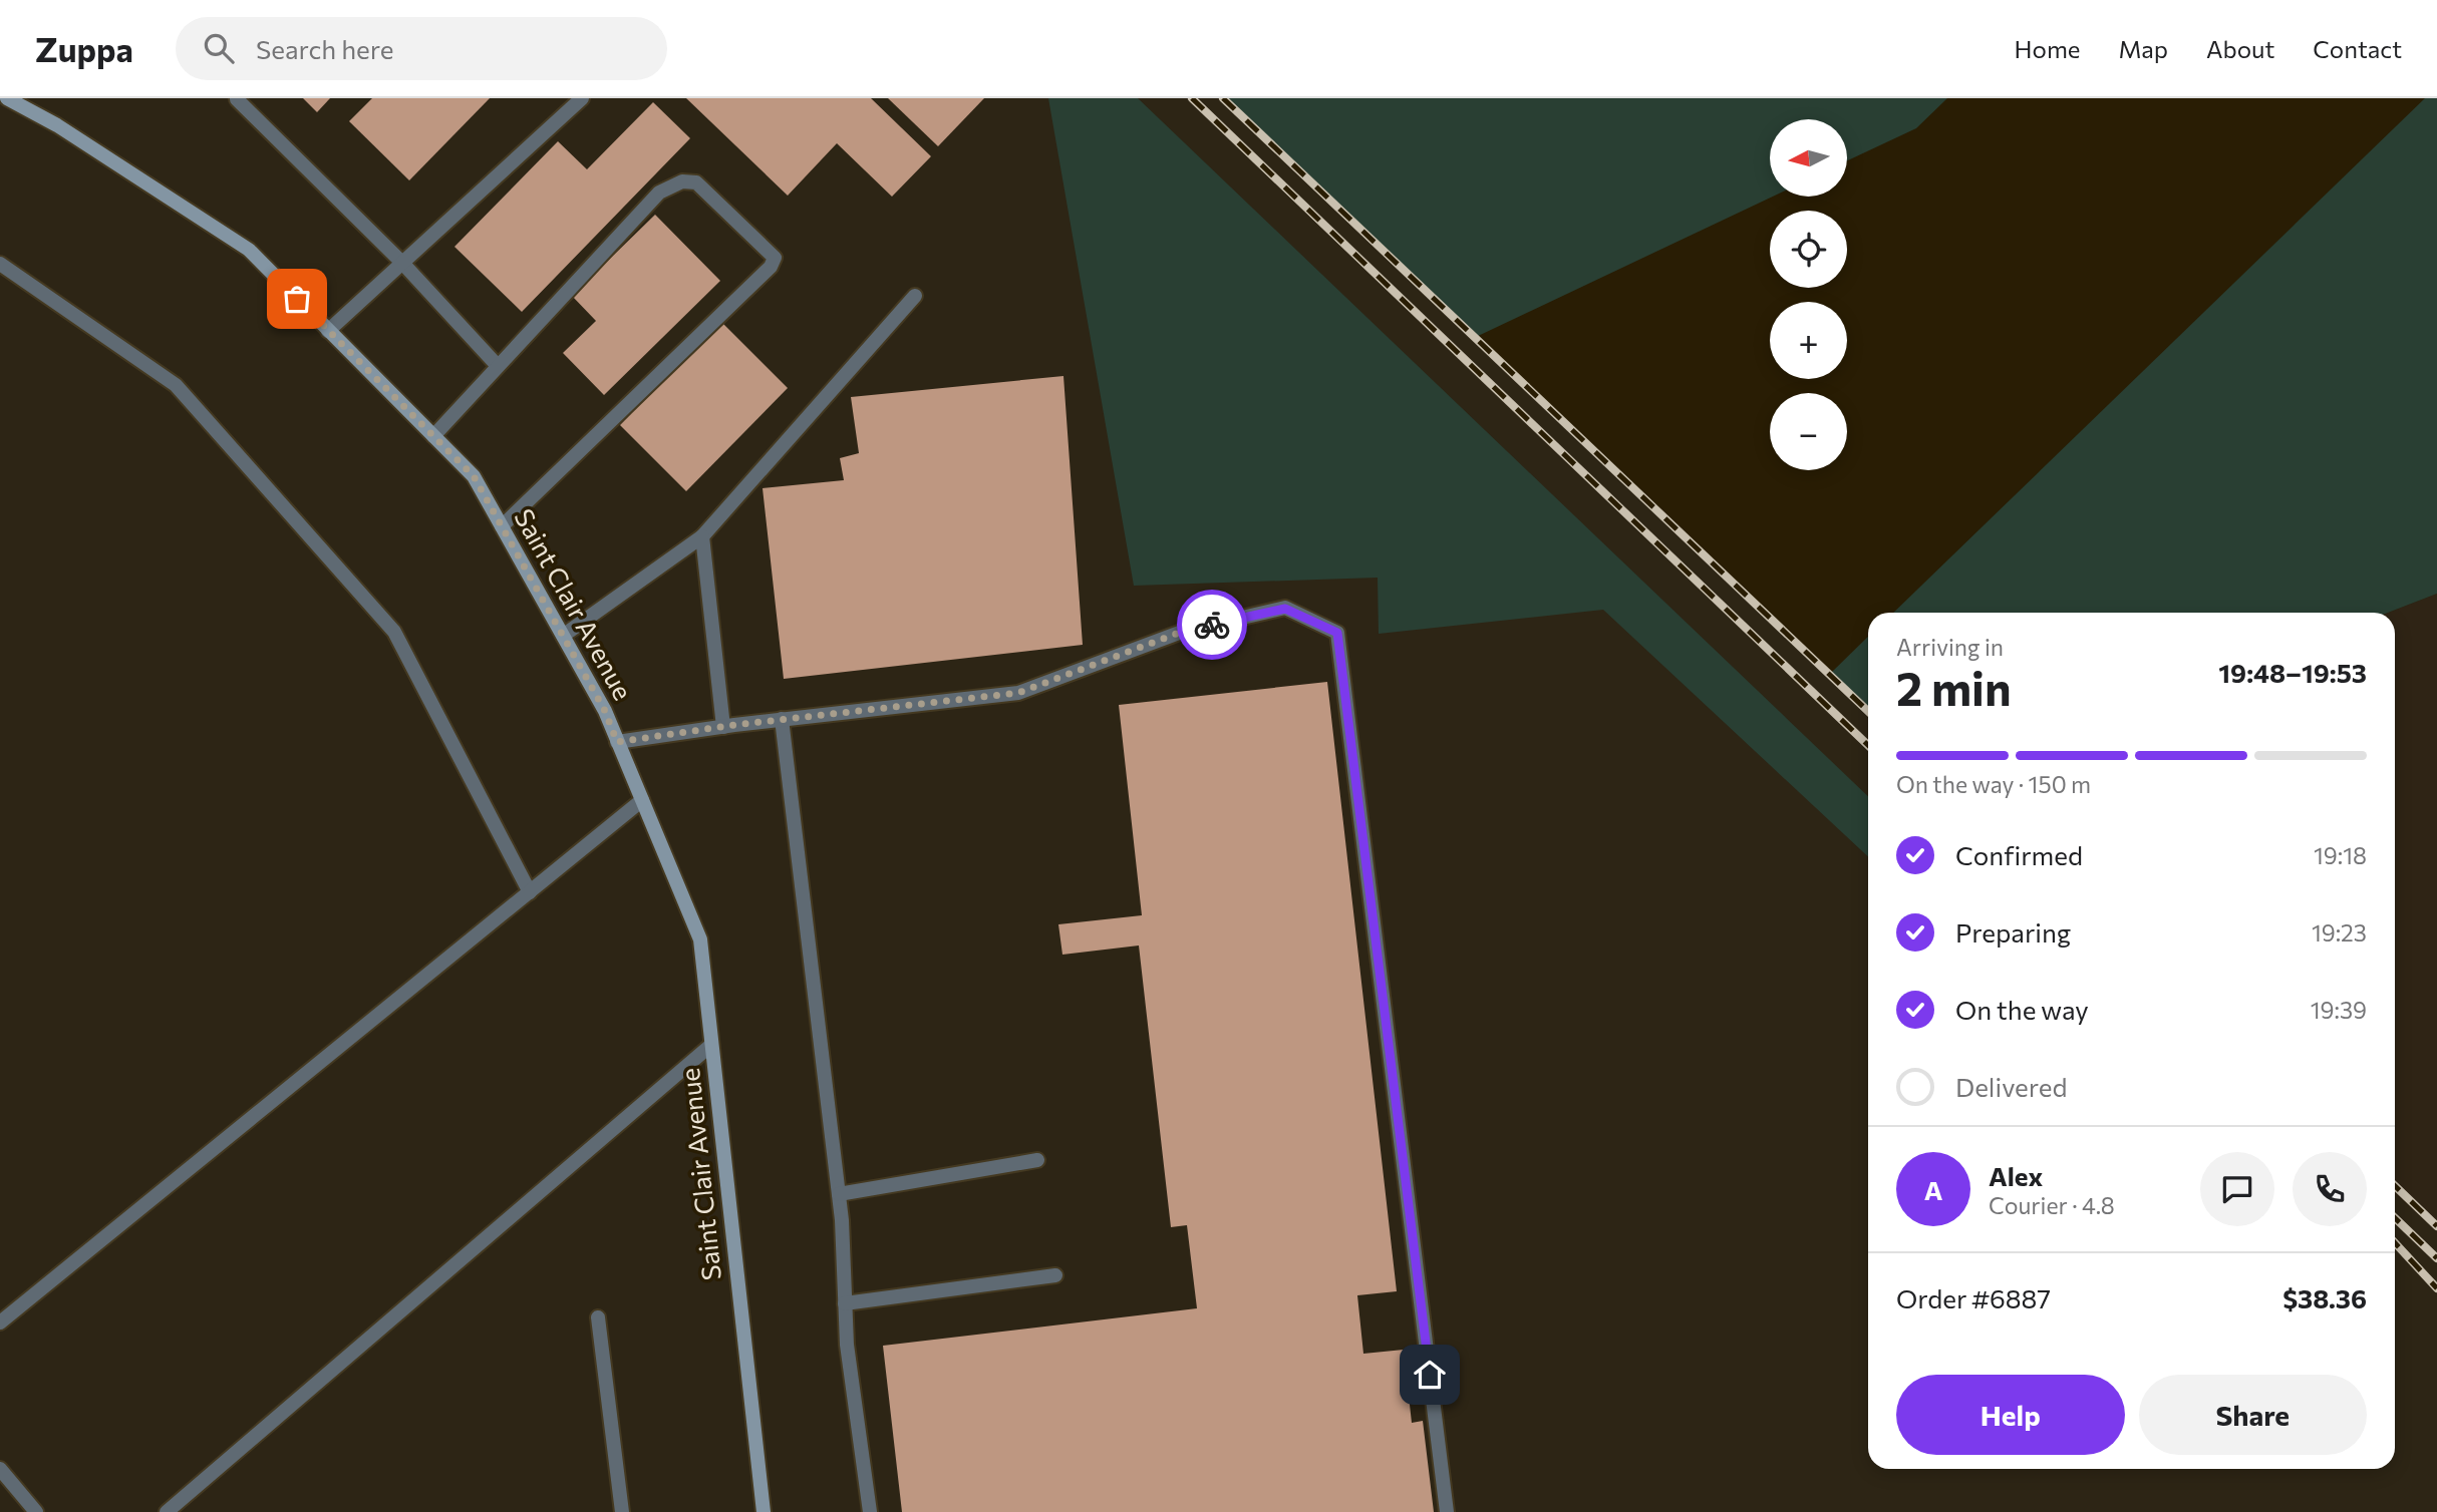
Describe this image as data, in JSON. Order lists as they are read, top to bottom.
{
  "streets": {
    "street": ["Saint Clair Avenue"]
  },
  "north": "left",
  "page": {
    "header": "Zuppa",
    "search": "Search here",
    "nav": [
      "Home",
      "Map",
      "About",
      "Contact"
    ],
    "map_buttons": ["+", "−"],
    "heading": ["2 min", "Arriving in", "19:48–19:53"],
    "panel": [
      "Alex",
      "Courier · 4.8",
      "Order #6887",
      "$38.36"
    ],
    "bar": "On the way · 150 m",
    "list": [
      ["Confirmed", "19:18"],
      ["Preparing", "19:23"],
      ["On the way", "19:39"],
      "Delivered"
    ],
    "round": "A",
    "buttons": ["Help", "Share"]
  }
}
